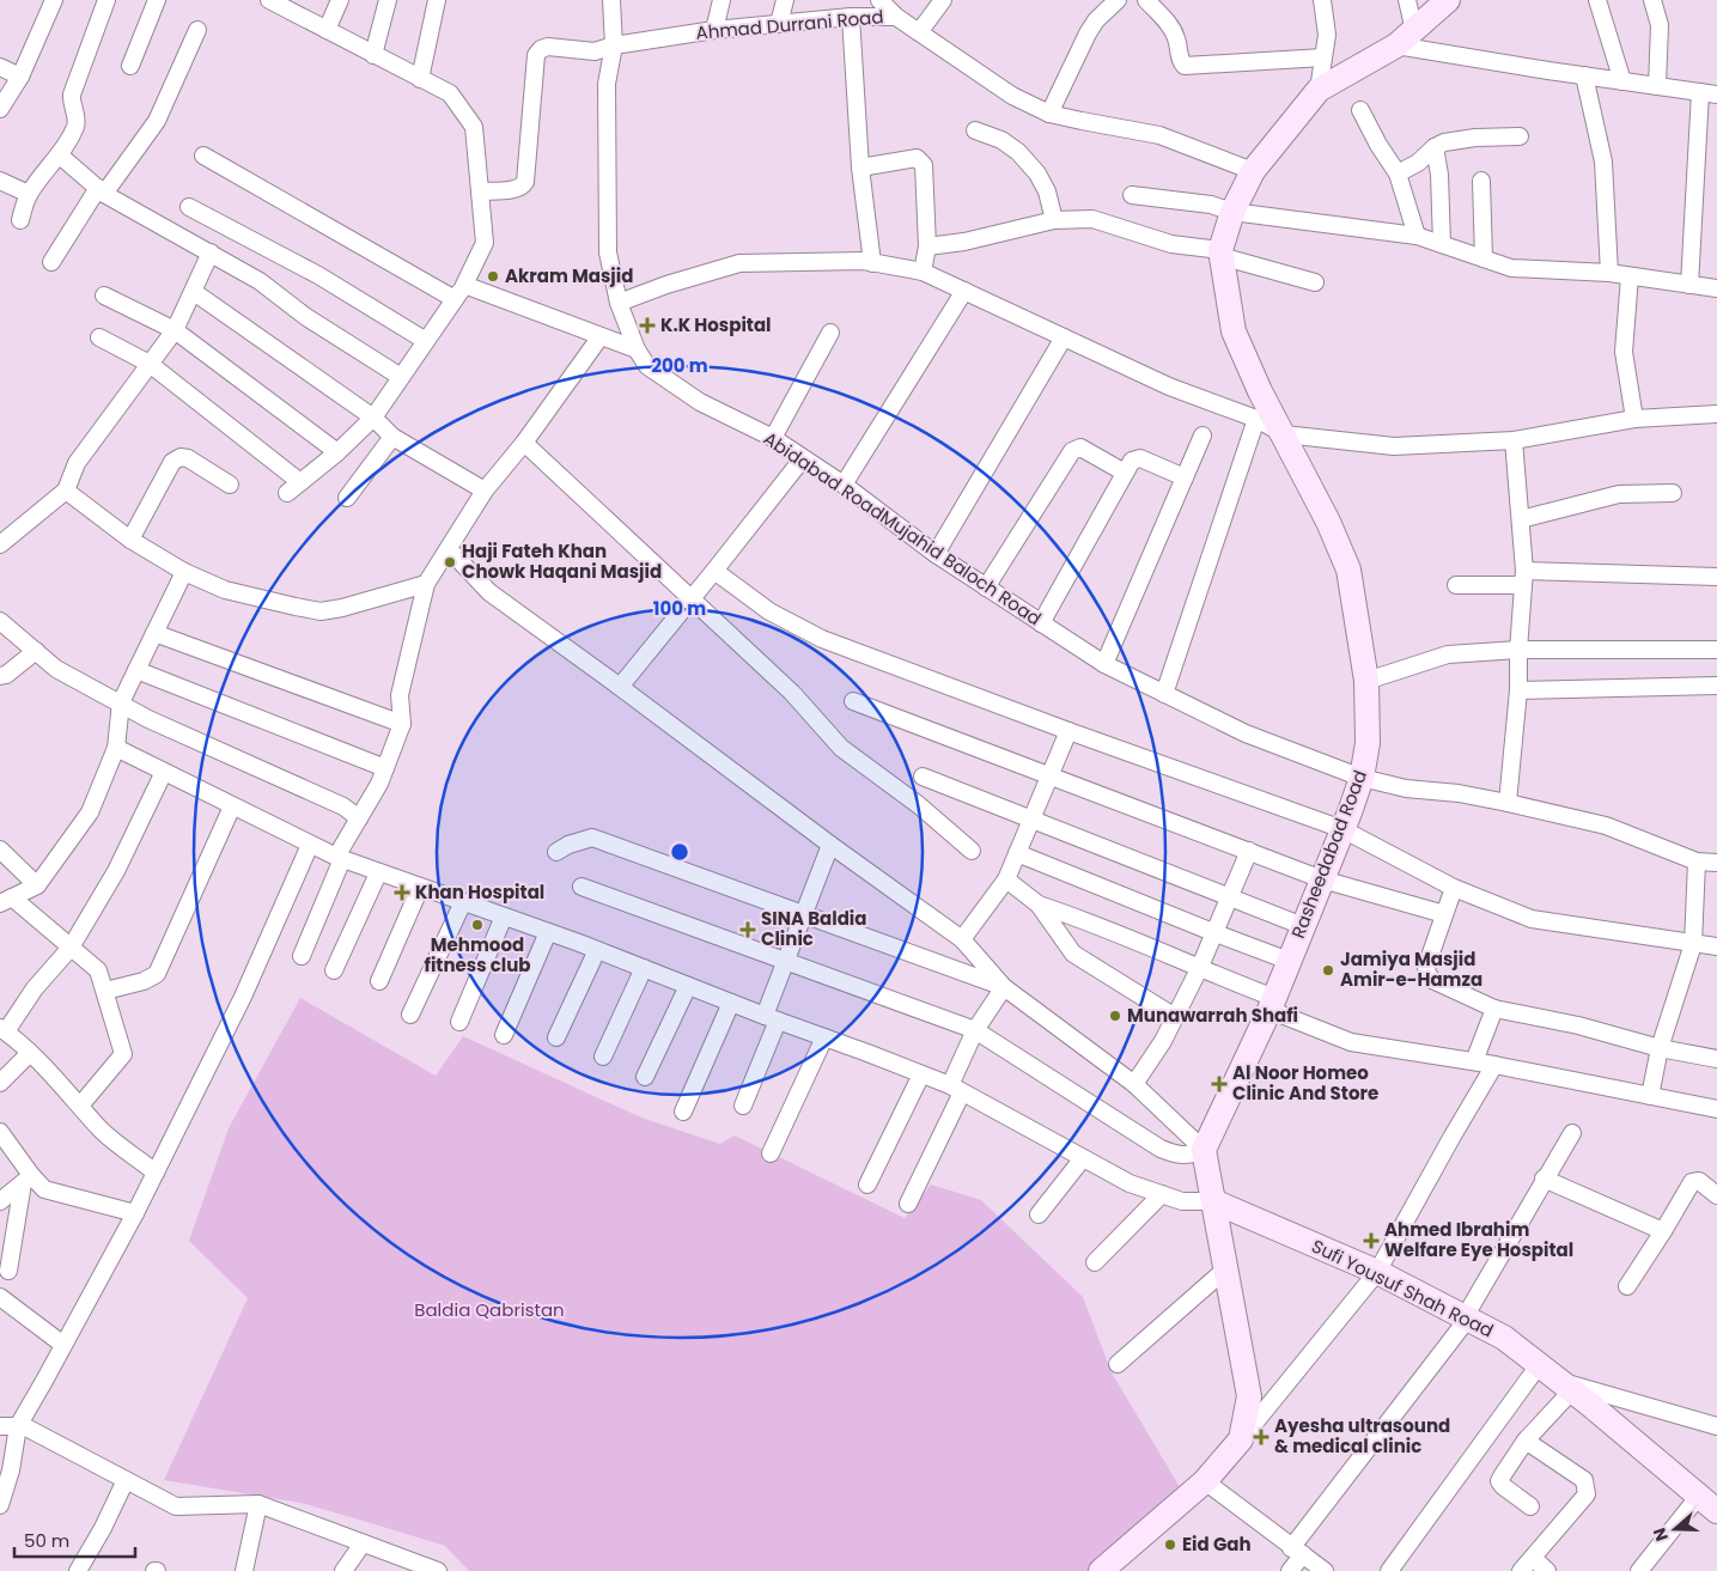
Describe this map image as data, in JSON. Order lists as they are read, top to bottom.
{
  "streets": {
    "main road": ["Rasheedabad Road", "Sufi Yousuf Shah Road"],
    "street": ["Ahmad Durrani Road", "Abidabad RoadMujahid Baloch Road"]
  },
  "crossings": [
    ["Ahmad Durrani Road", "Abidabad RoadMujahid Baloch Road"],
    ["Ahmad Durrani Road", "Rasheedabad Road"],
    ["Abidabad RoadMujahid Baloch Road", "Rasheedabad Road"]
  ],
  "parks": ["Baldia Qabristan"],
  "places": {
    "other": [
      "Akram Masjid",
      "Haji Fateh Khan Chowk Haqani Masjid",
      "Mehmood fitness club",
      "Jamiya Masjid Amir-e-Hamza",
      "Munawarrah Shafi",
      "Eid Gah"
    ],
    "health": [
      "K.K Hospital",
      "Khan Hospital",
      "SINA Baldia Clinic",
      "Al Noor Homeo Clinic And Store",
      "Ahmed Ibrahim Welfare Eye Hospital",
      "Ayesha ultrasound & medical clinic"
    ]
  },
  "scale_bar": "50 m",
  "north": "left",
  "rings": ["200 m", "100 m"]
}
